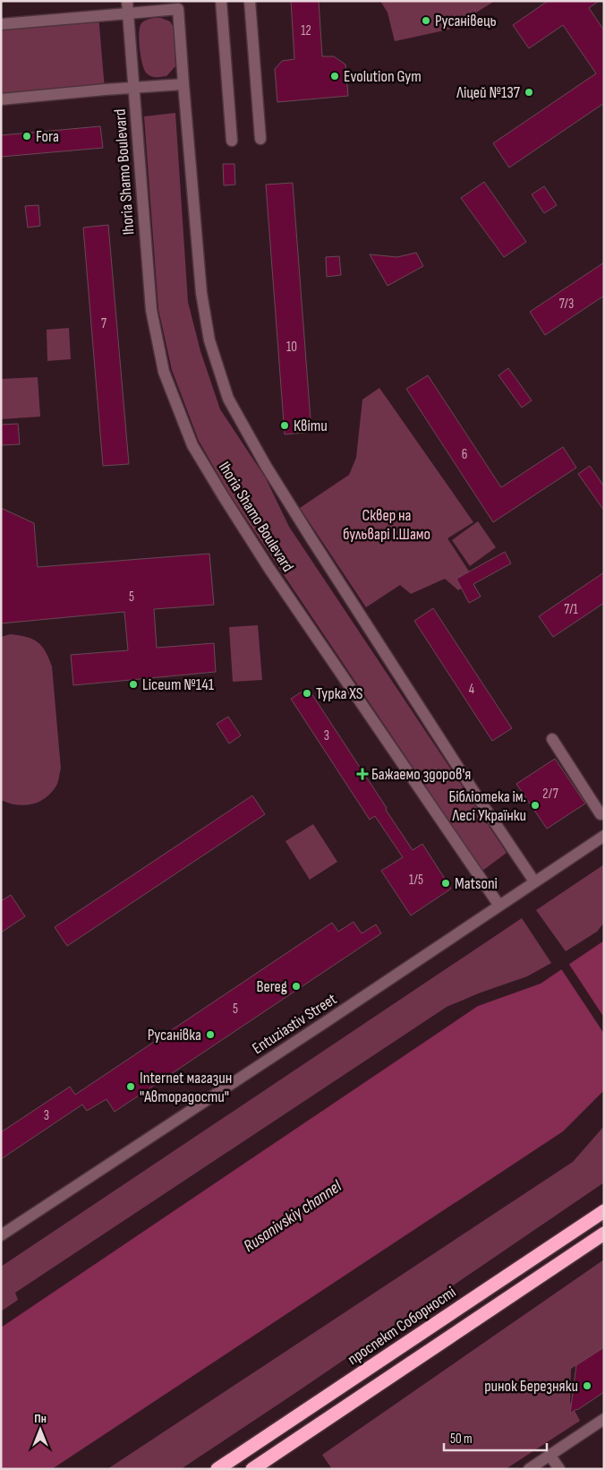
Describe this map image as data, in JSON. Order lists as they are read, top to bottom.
{
  "streets": {
    "highway": ["проспект Соборності"],
    "street": ["Ihoria Shamo Boulevard", "Entuziastiv Street"]
  },
  "crossings": [
    ["Ihoria Shamo Boulevard", "Entuziastiv Street"]
  ],
  "water": ["Rusanivskiy channel"],
  "parks": ["Сквер на бульварі І.Шамо"],
  "places": {
    "other": [
      "Русанівець",
      "Evolution Gym",
      "Ліцей №137",
      "Fora",
      "Квіти",
      "Liceum №141",
      "Турка XS",
      "Бібліотека ім. Лесі Українки",
      "Matsoni",
      "Bereg",
      "Русанівка",
      "Internet магазин \"Авторадости\"",
      "ринок Березняки"
    ],
    "health": ["Бажаемо здоров'я"]
  },
  "house_numbers": [
    "12",
    "7/3",
    "7",
    "10",
    "6",
    "5",
    "7/1",
    "4",
    "3",
    "2/7",
    "1/5",
    "5",
    "3"
  ],
  "scale_bar": "50 m",
  "north": "top"
}
